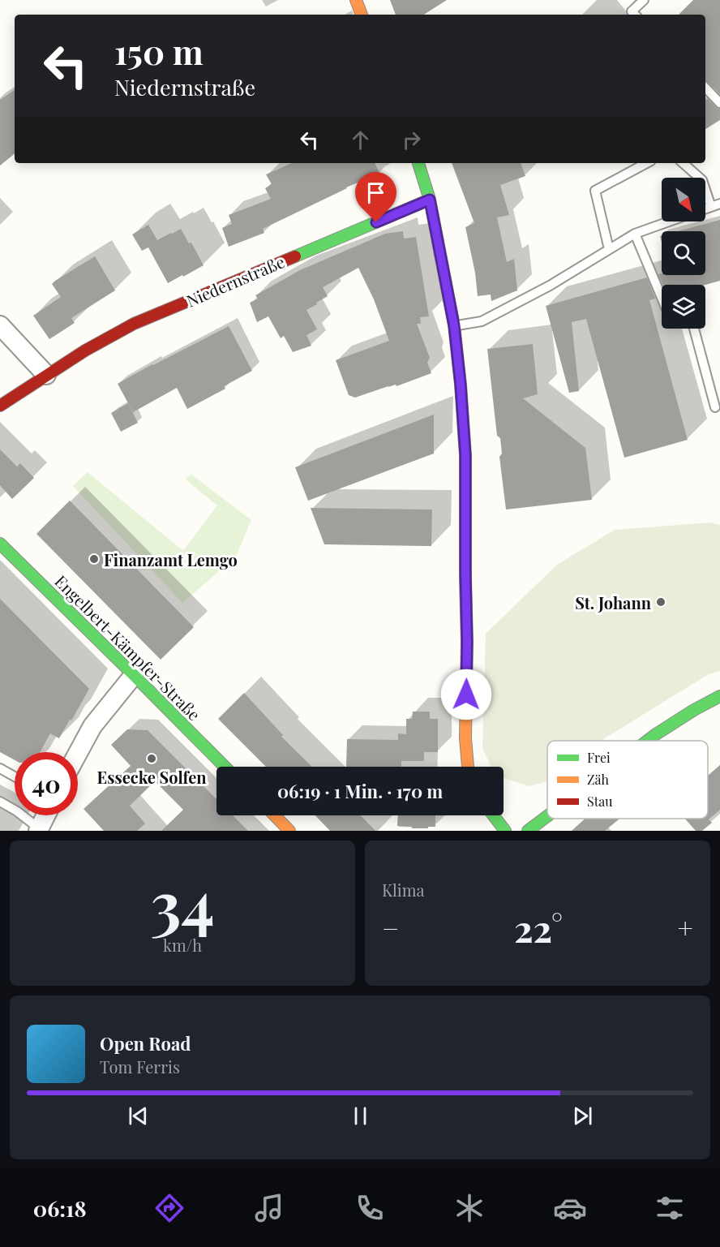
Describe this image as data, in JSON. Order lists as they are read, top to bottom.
{
  "streets": {
    "street": ["Niedernstraße", "Engelbert-Kämpfer-Straße"]
  },
  "places": ["Finanzamt Lemgo", "St. Johann", "Essecke Solfen"],
  "legend": ["Frei", "Zäh", "Stau"],
  "north": "bottom right",
  "page": {
    "turn": ["150 m", "Niedernstraße"],
    "limit": "40",
    "trip": "06:19 · 1 Min. · 170 m",
    "tile": [
      ["34", "km/h"],
      "Klima"
    ],
    "heat": ["−", "22°", "+"],
    "song": ["Open Road", "Tom Ferris"],
    "tabs": "06:18"
  }
}
